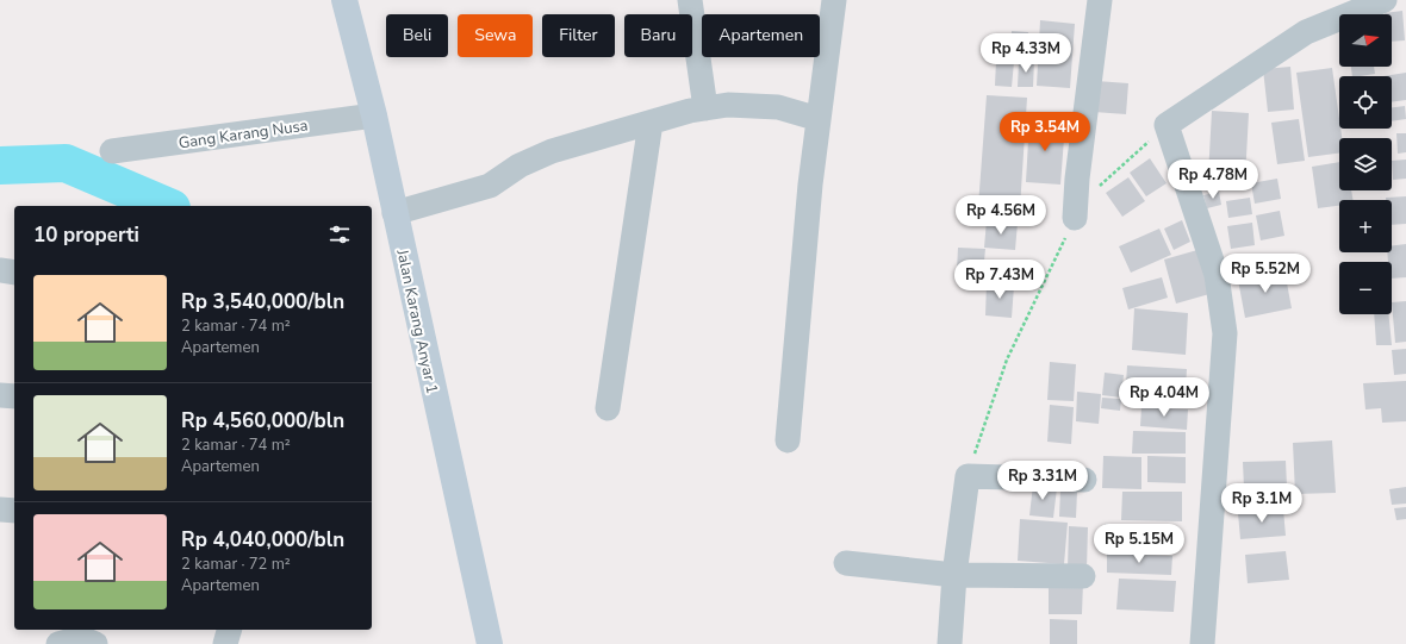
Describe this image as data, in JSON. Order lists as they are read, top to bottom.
{
  "streets": {
    "main road": ["Jalan Karang Anyar 1"],
    "street": ["Gang Karang Nusa"]
  },
  "crossings": [
    ["Gang Karang Nusa", "Jalan Karang Anyar 1"]
  ],
  "north": "right",
  "page": {
    "map_buttons": ["+", "−"],
    "chip": [
      "Beli",
      "Sewa",
      "Filter",
      "Baru",
      "Apartemen"
    ],
    "price": [
      "Rp 4.33M",
      "Rp 3.54M",
      "Rp 4.78M",
      "Rp 4.56M",
      "Rp 5.52M",
      "Rp 7.43M",
      "Rp 4.04M",
      "Rp 3.31M",
      "Rp 3.1M",
      "Rp 5.15M"
    ],
    "heading": "10 properti",
    "list": [
      {
        "name": "Rp 3,540,000/bln",
        "note": "2 kamar · 74 m² · Apartemen"
      },
      {
        "name": "Rp 4,560,000/bln",
        "note": "2 kamar · 74 m² · Apartemen"
      },
      {
        "name": "Rp 4,040,000/bln",
        "note": "2 kamar · 72 m² · Apartemen"
      }
    ]
  }
}
